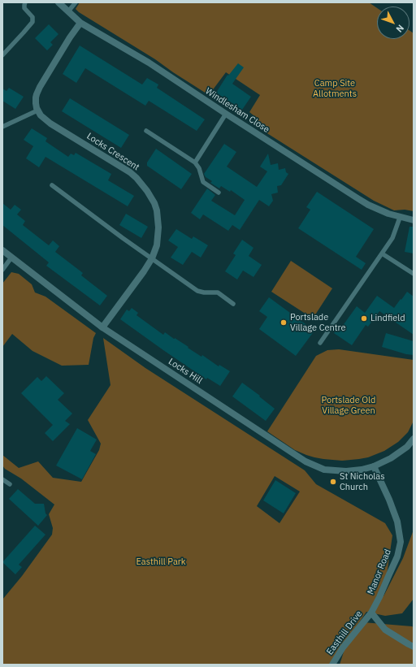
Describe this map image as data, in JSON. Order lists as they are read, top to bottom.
{
  "streets": {
    "street": [
      "Windlesham Close",
      "Locks Crescent",
      "Locks Hill",
      "Manor Road",
      "Easthill Drive"
    ]
  },
  "crossings": [
    ["Locks Crescent", "Locks Hill"],
    ["Locks Hill", "Manor Road"],
    ["Manor Road", "Easthill Drive"]
  ],
  "parks": ["Camp Site Allotments", "Portslade Old Village Green", "Easthill Park"],
  "places": ["Lindfield", "Portslade Village Centre", "St Nicholas Church"],
  "north": "bottom right"
}
